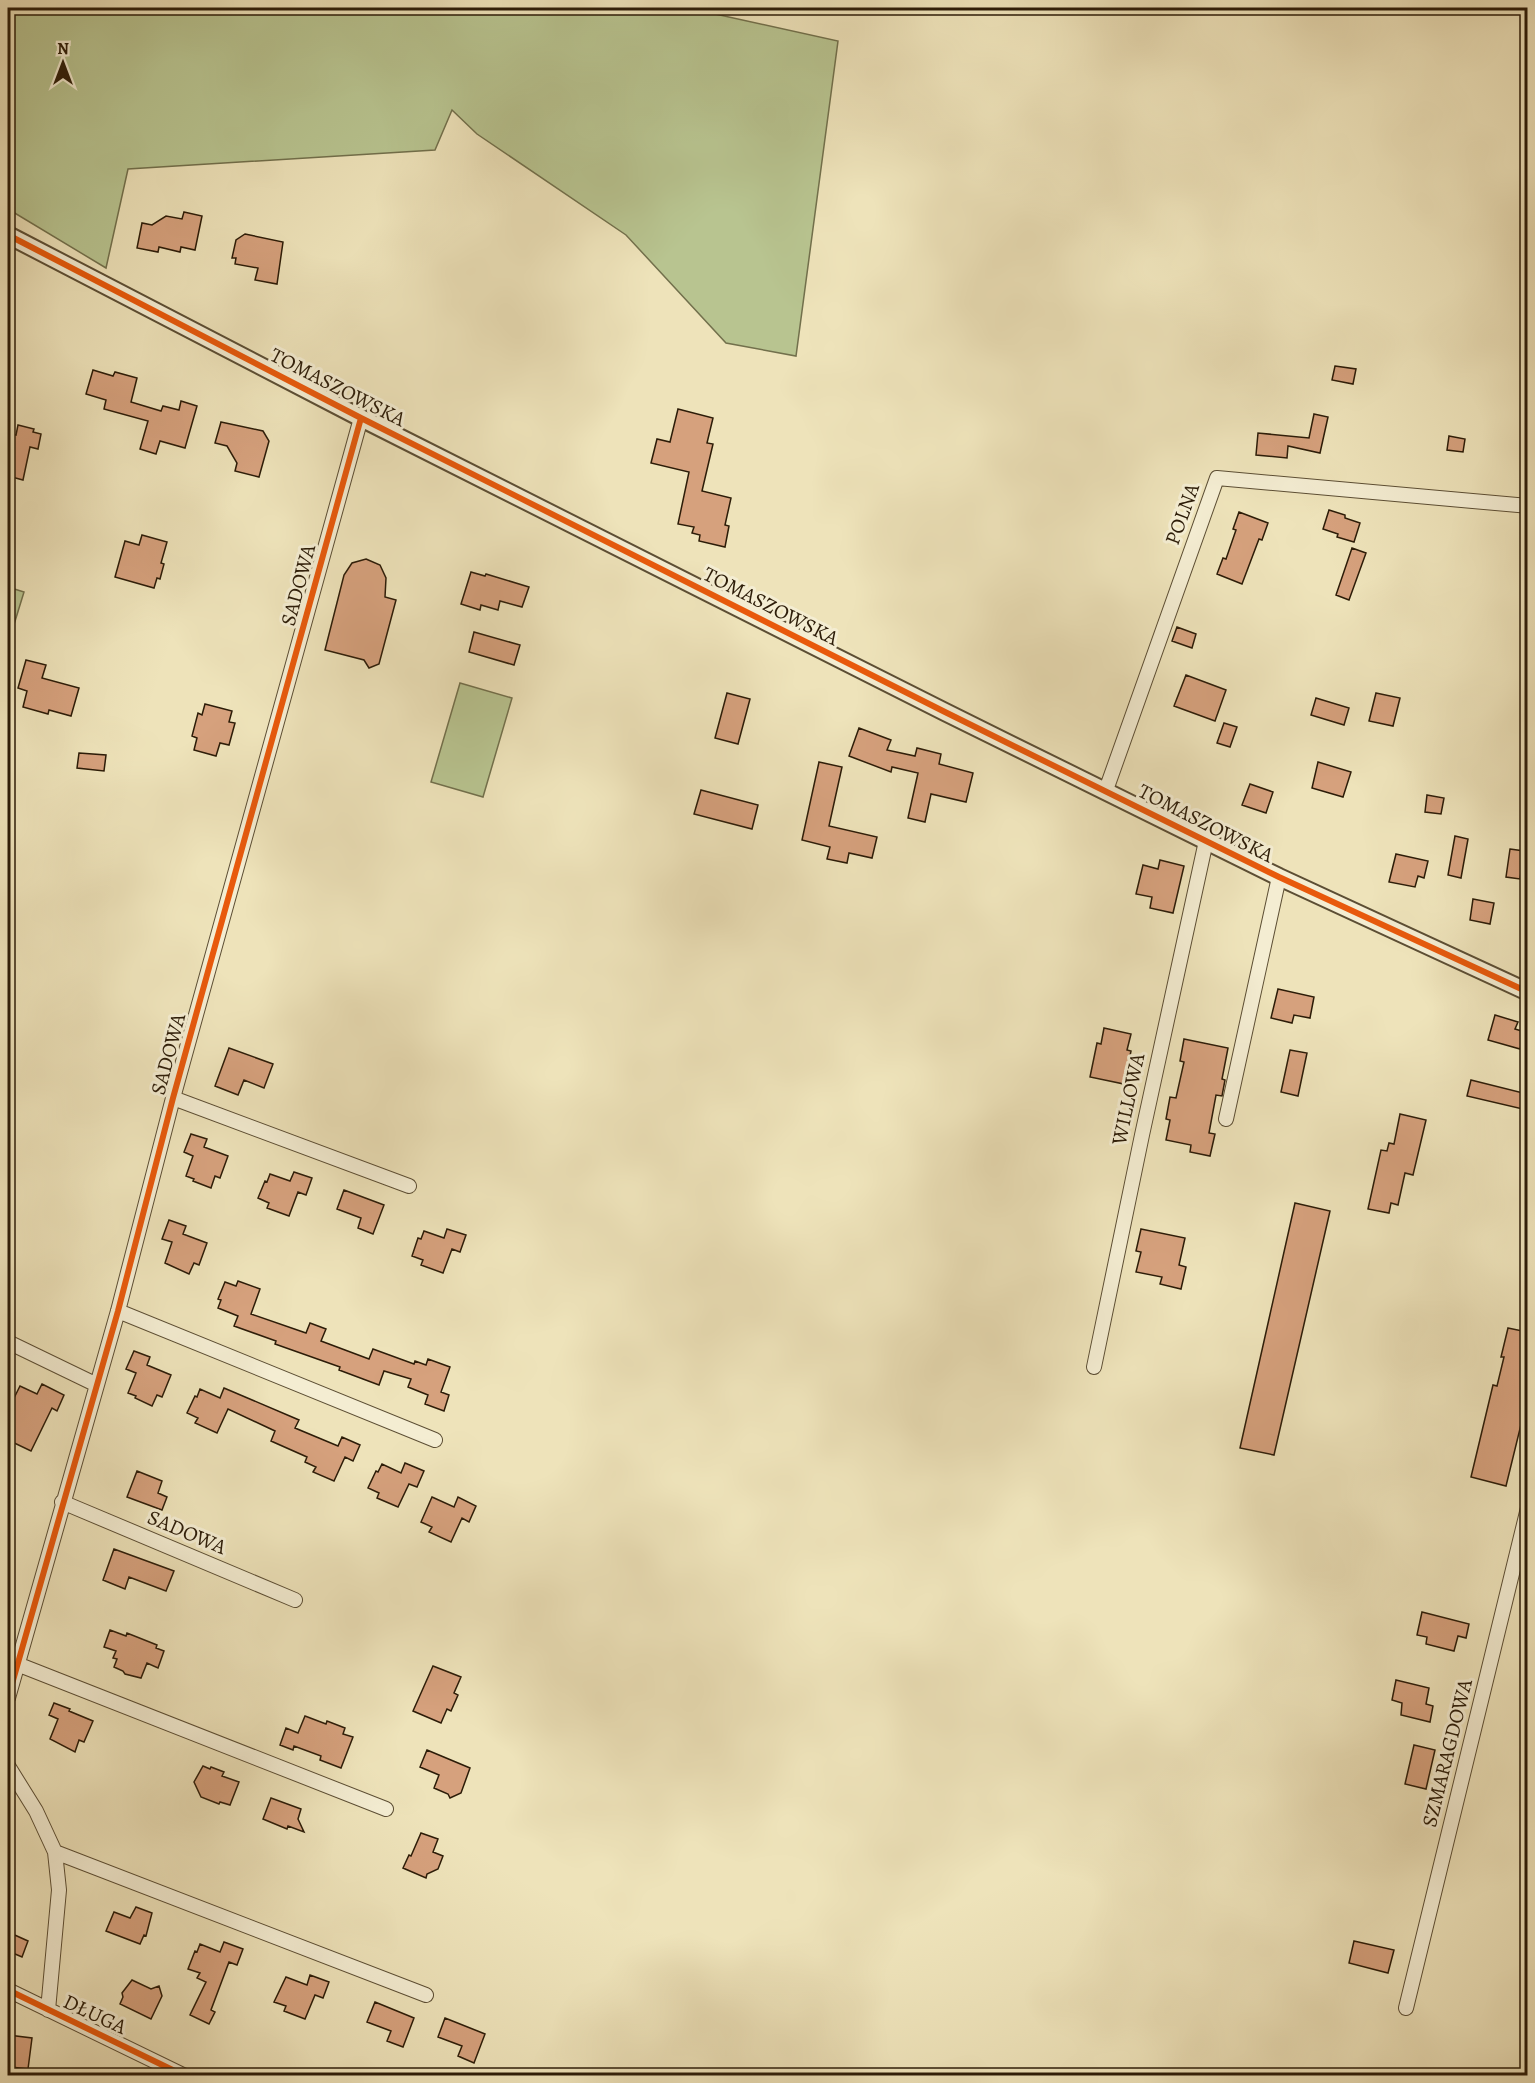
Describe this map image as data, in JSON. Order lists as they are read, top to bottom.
{
  "streets": {
    "street": [
      "TOMASZOWSKA",
      "POLNA",
      "SADOWA",
      "WILLOWA",
      "SZMARAGDOWA",
      "DŁUGA"
    ]
  },
  "crossings": [
    ["TOMASZOWSKA", "POLNA"],
    ["TOMASZOWSKA", "SADOWA"],
    ["TOMASZOWSKA", "WILLOWA"]
  ],
  "north": "top"
}
